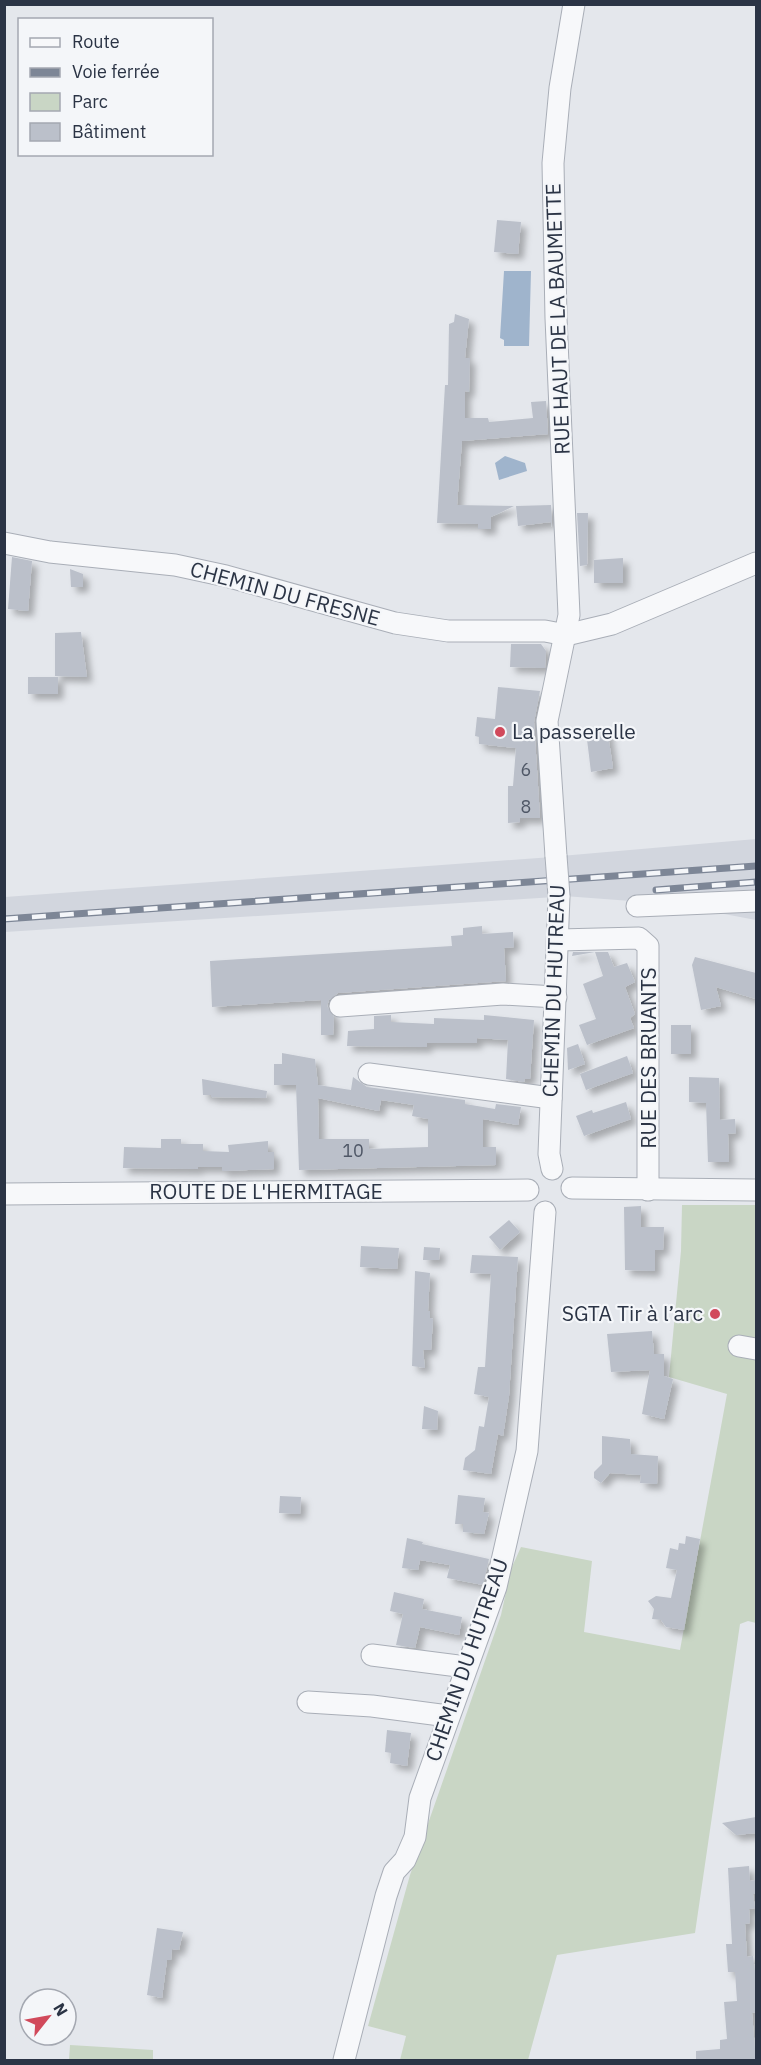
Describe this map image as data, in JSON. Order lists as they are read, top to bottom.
{
  "streets": {
    "street": [
      "RUE HAUT DE LA BAUMETTE",
      "CHEMIN DU FRESNE",
      "CHEMIN DU HUTREAU",
      "RUE DES BRUANTS",
      "ROUTE DE L'HERMITAGE"
    ]
  },
  "crossings": [
    ["RUE HAUT DE LA BAUMETTE", "CHEMIN DU FRESNE"],
    ["RUE HAUT DE LA BAUMETTE", "CHEMIN DU HUTREAU"],
    ["CHEMIN DU FRESNE", "CHEMIN DU HUTREAU"],
    ["CHEMIN DU HUTREAU", "RUE DES BRUANTS"],
    ["CHEMIN DU HUTREAU", "ROUTE DE L'HERMITAGE"]
  ],
  "places": ["La passerelle", "SGTA Tir à l’arc"],
  "house_numbers": ["6", "8", "10"],
  "legend": [
    "Route",
    "Voie ferrée",
    "Parc",
    "Bâtiment"
  ],
  "north": "top right"
}
